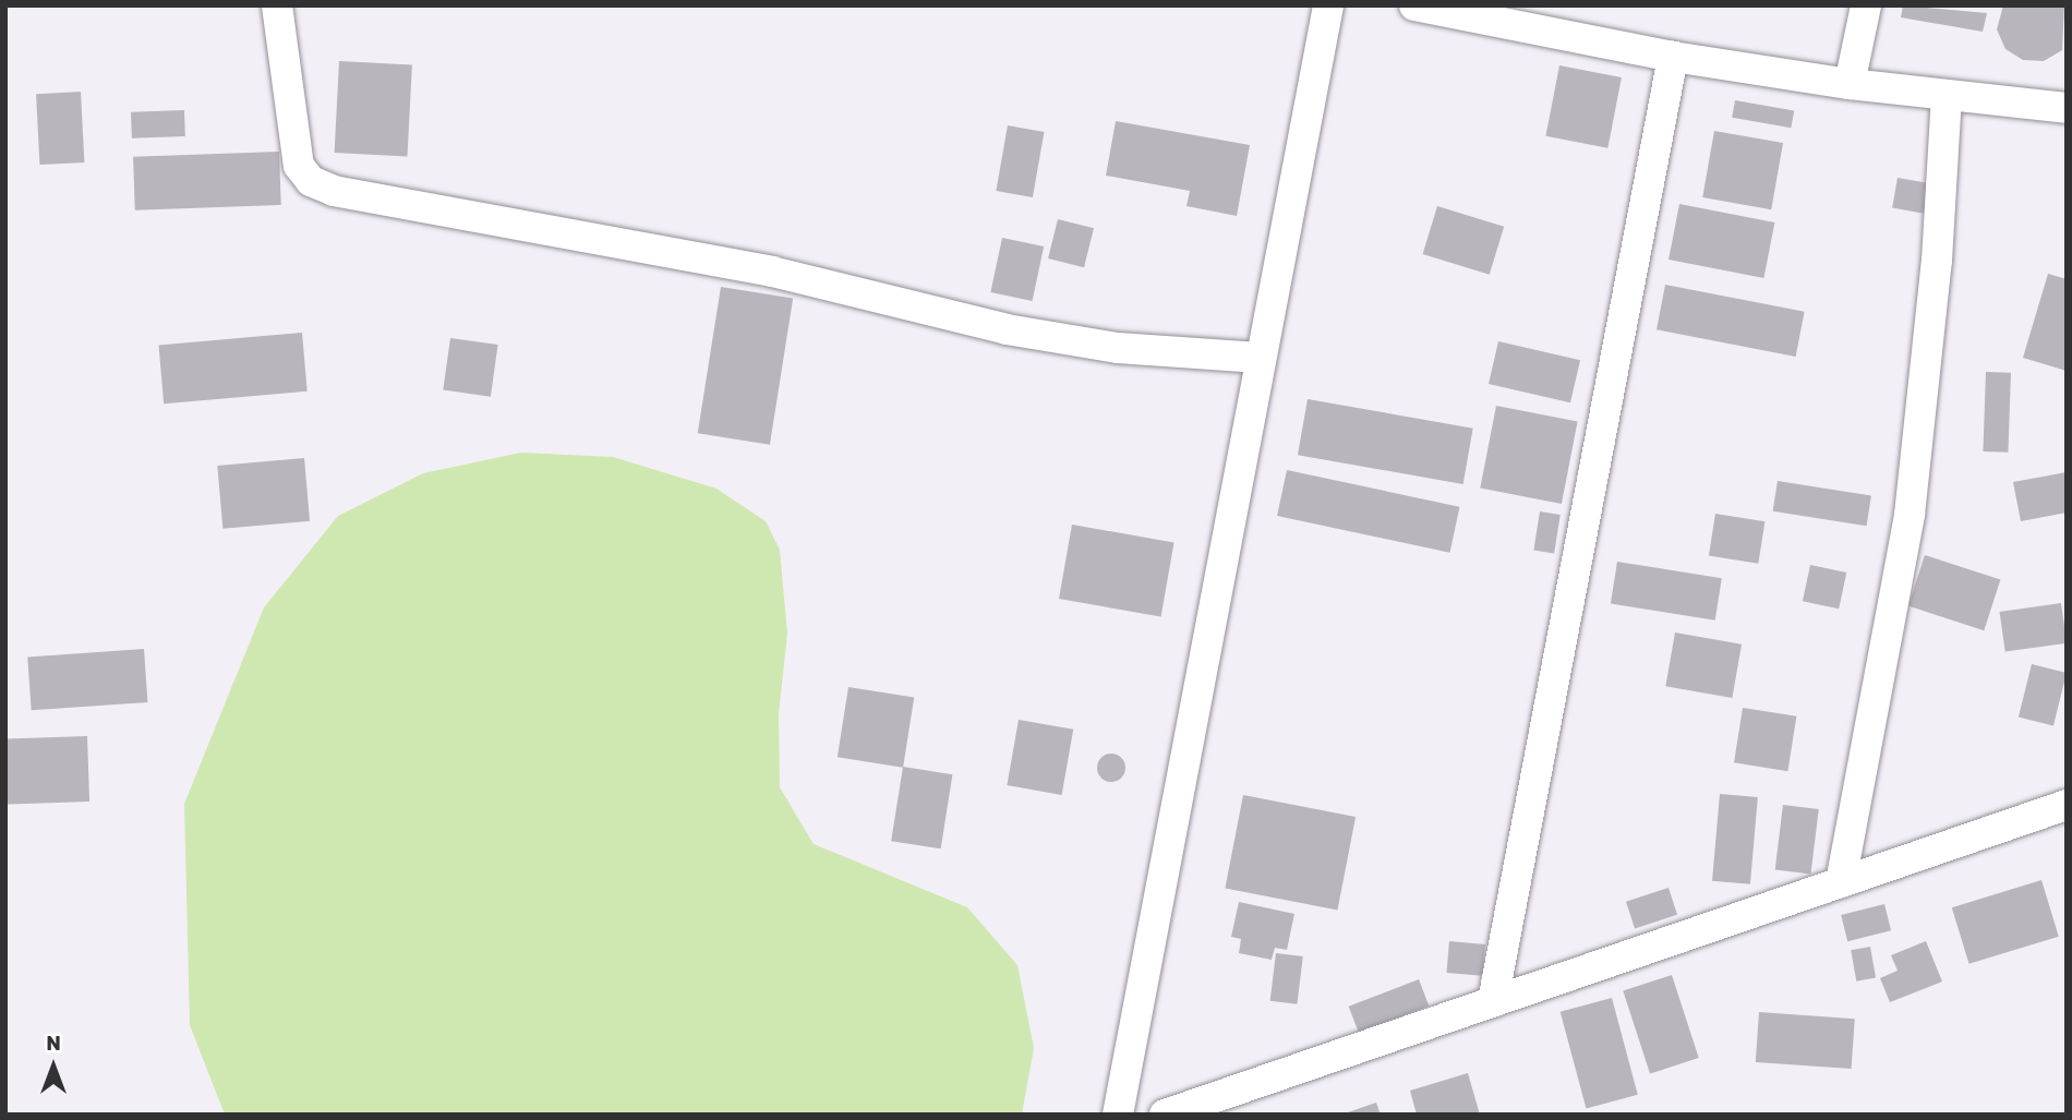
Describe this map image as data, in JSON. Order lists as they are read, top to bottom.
{
  "north": "top"
}
